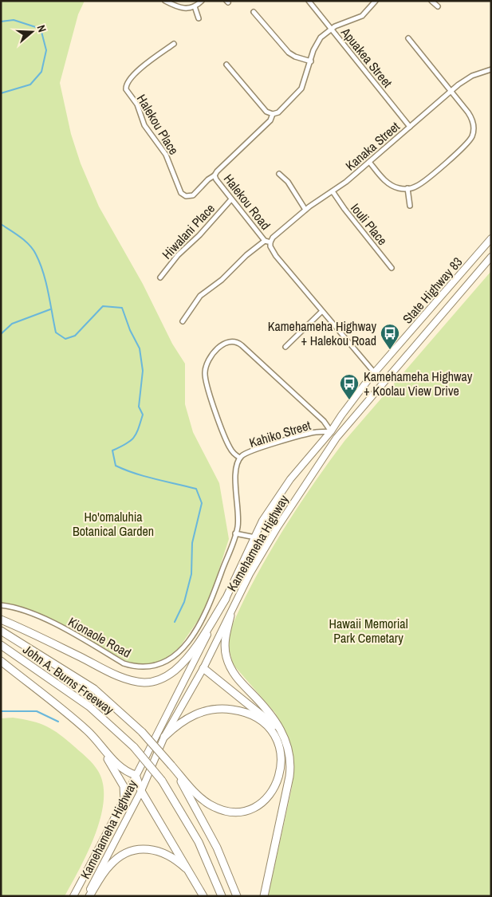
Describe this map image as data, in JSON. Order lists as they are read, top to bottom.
{
  "streets": {
    "highway": ["John A. Burns Freeway"],
    "main road": ["State Highway 83", "Kamehameha Highway"],
    "street": [
      "Apuakea Street",
      "Halekou Place",
      "Kanaka Street",
      "Halekou Road",
      "Iouli Place",
      "Hiwalani Place",
      "Kahiko Street",
      "Kionaole Road"
    ]
  },
  "crossings": [
    ["Apuakea Street", "Kanaka Street"],
    ["Apuakea Street", "Halekou Road"],
    ["Halekou Place", "Halekou Road"],
    ["Kanaka Street", "Halekou Road"],
    ["Kanaka Street", "Iouli Place"],
    ["Halekou Road", "Hiwalani Place"],
    ["Halekou Road", "State Highway 83"],
    ["State Highway 83", "Kahiko Street"],
    ["State Highway 83", "Kamehameha Highway"],
    ["Kahiko Street", "Kamehameha Highway"],
    ["Kahiko Street", "Kionaole Road"]
  ],
  "parks": ["Ho'omaluhia Botanical Garden", "Hawaii Memorial Park Cemetary"],
  "places": {
    "bus stop": ["Kamehameha Highway + Halekou Road", "Kamehameha Highway + Koolau View Drive"]
  },
  "north": "right"
}
